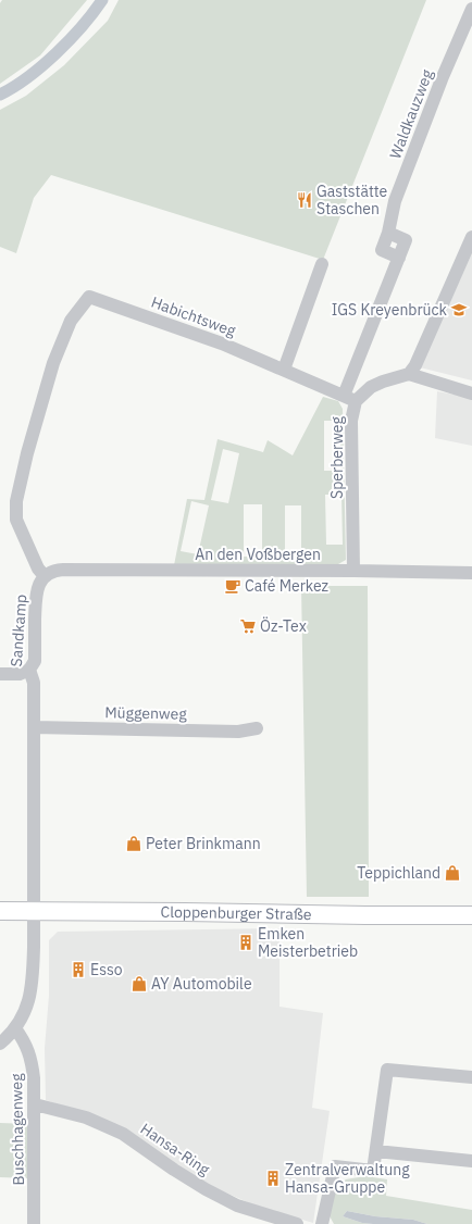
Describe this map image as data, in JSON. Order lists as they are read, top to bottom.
{
  "streets": {
    "main road": ["Cloppenburger Straße"],
    "street": [
      "Waldkauzweg",
      "Habichtsweg",
      "Sperberweg",
      "An den Voßbergen",
      "Sandkamp",
      "Müggenweg",
      "Buschhagenweg",
      "Hansa-Ring"
    ]
  },
  "crossings": [
    ["Habichtsweg", "Sperberweg"],
    ["Habichtsweg", "An den Voßbergen"],
    ["Habichtsweg", "Sandkamp"],
    ["Sperberweg", "An den Voßbergen"],
    ["An den Voßbergen", "Sandkamp"],
    ["Sandkamp", "Müggenweg"],
    ["Sandkamp", "Cloppenburger Straße"],
    ["Buschhagenweg", "Hansa-Ring"]
  ],
  "places": {
    "restaurant": ["Gaststätte Staschen"],
    "school or university": ["IGS Kreyenbrück"],
    "cafe": ["Café Merkez"],
    "supermarket": ["Öz-Tex"],
    "shop": ["Peter Brinkmann", "Teppichland", "AY Automobile"],
    "building": ["Emken Meisterbetrieb", "Esso", "Zentralverwaltung Hansa-Gruppe"]
  }
}
